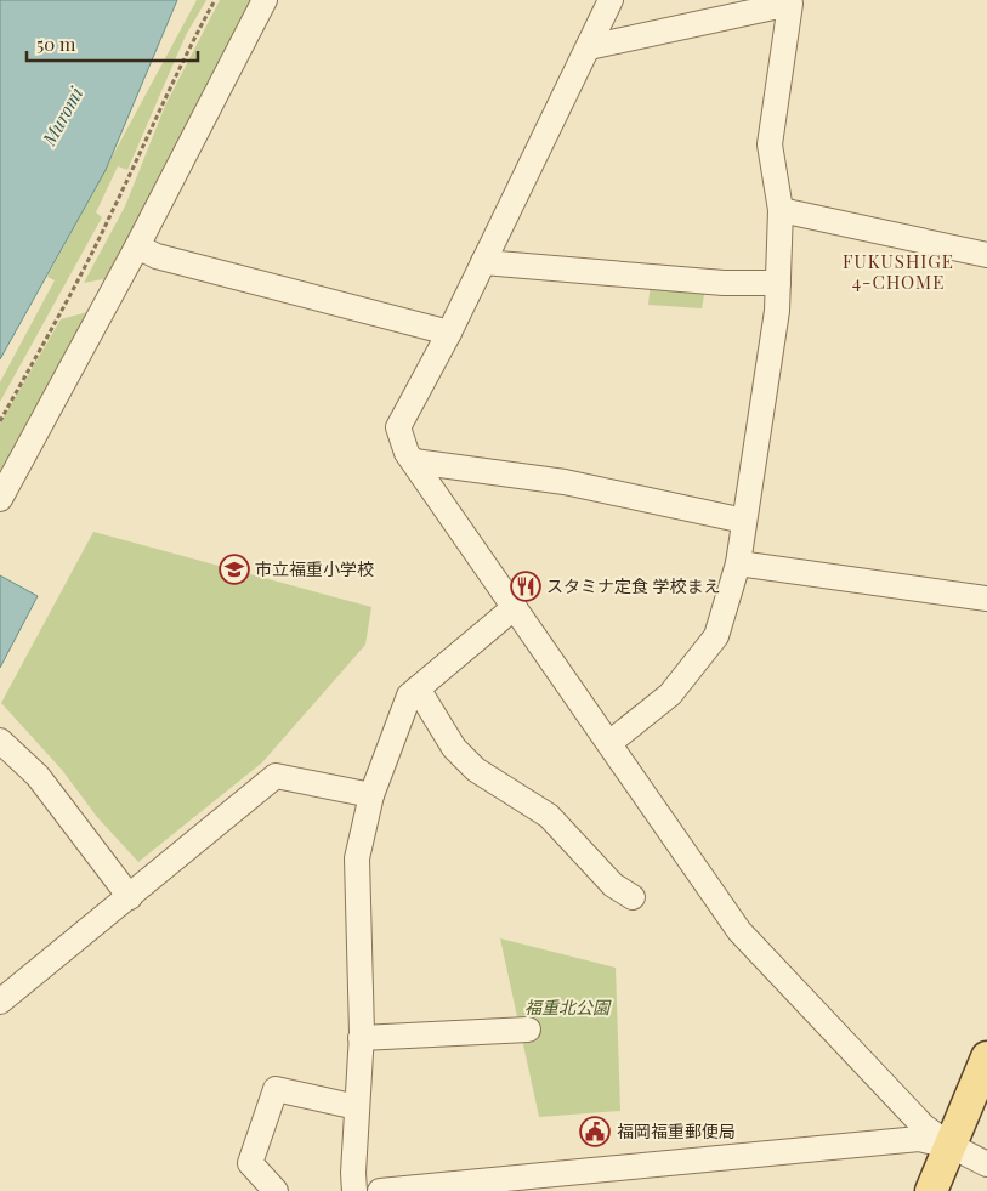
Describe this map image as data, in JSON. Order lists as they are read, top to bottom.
{
  "districts": ["FUKUSHIGE 4-CHOME"],
  "water": ["Muromi"],
  "parks": ["福重北公園"],
  "places": {
    "school or university": ["市立福重小学校"],
    "restaurant": ["スタミナ定食 学校まえ"],
    "public building": ["福岡福重郵便局"]
  },
  "scale_bar": "50 m"
}
